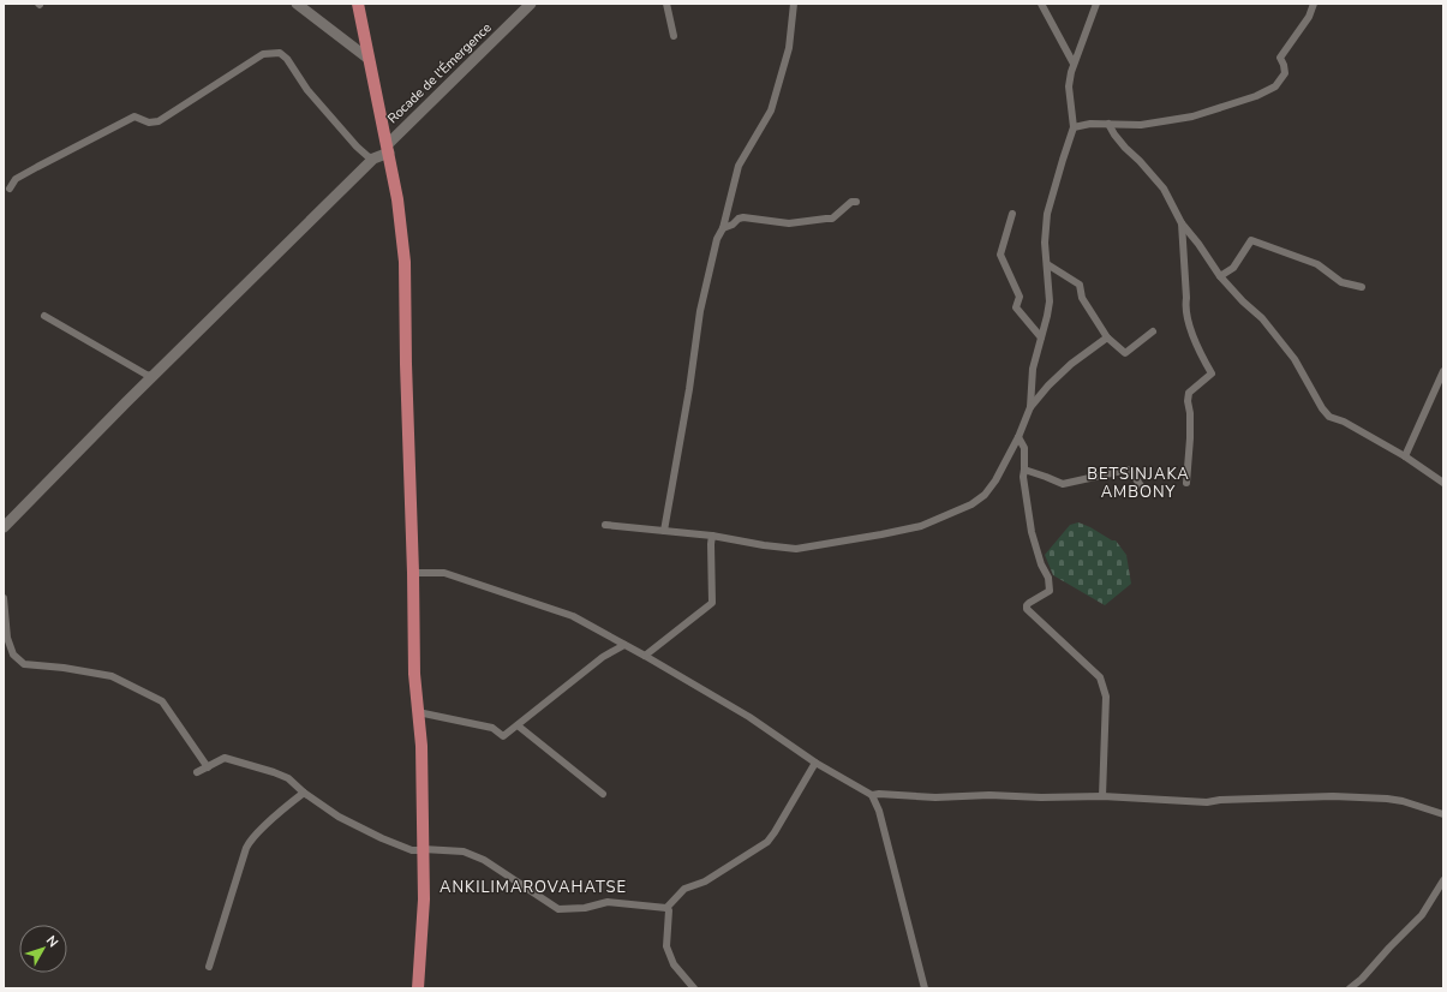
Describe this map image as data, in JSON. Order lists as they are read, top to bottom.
{
  "streets": {
    "street": ["Rocade de l'Émergence"]
  },
  "districts": ["BETSINJAKA AMBONY", "ANKILIMAROVAHATSE"],
  "north": "top right"
}
